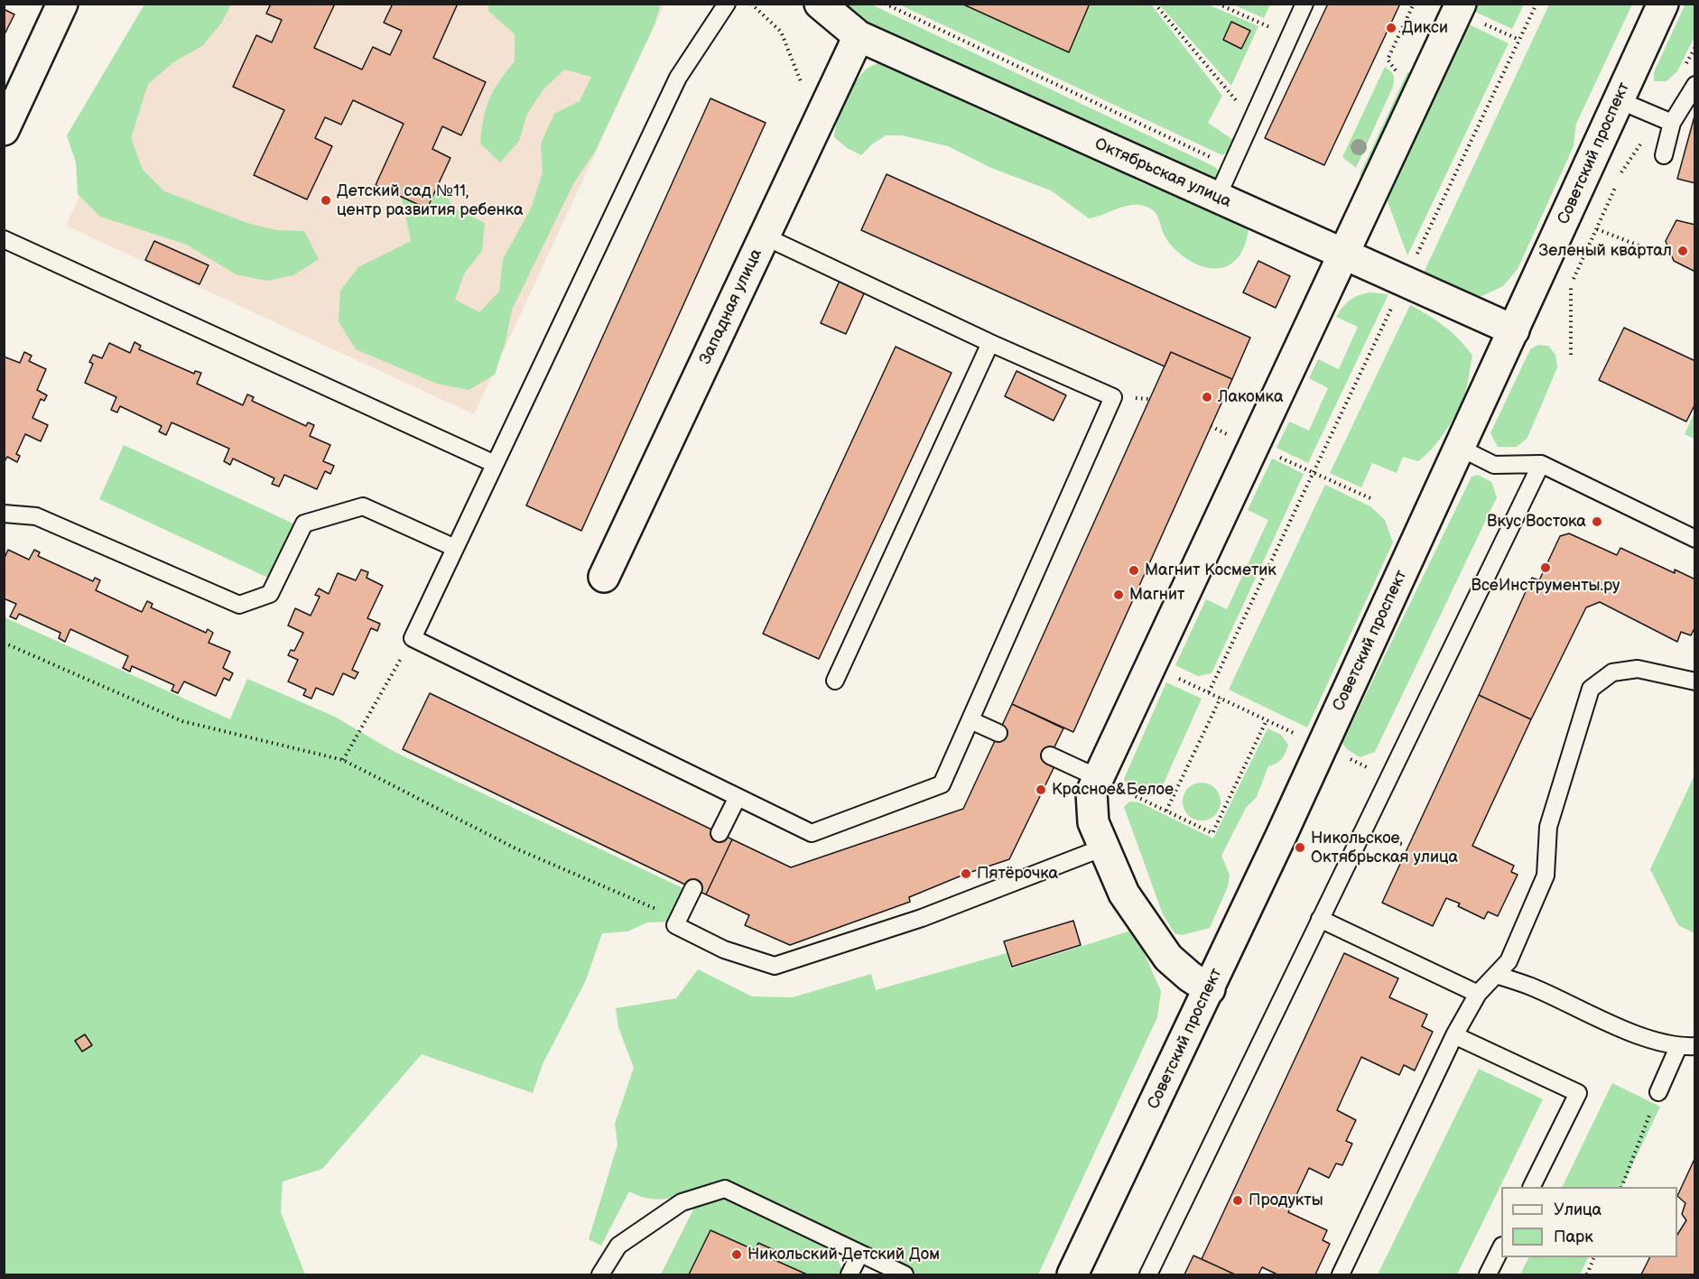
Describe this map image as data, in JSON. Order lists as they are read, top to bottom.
{
  "streets": {
    "street": ["Советский проспект", "Октябрьская улица", "Западная улица"]
  },
  "crossings": [
    ["Советский проспект", "Октябрьская улица"],
    ["Октябрьская улица", "Западная улица"]
  ],
  "places": [
    "Дикси",
    "Детский сад №11, центр развития ребенка",
    "Зеленый квартал",
    "Лакомка",
    "Вкус Востока",
    "ВсеИнструменты.ру",
    "Магнит Косметик",
    "Магнит",
    "Красное&Белое",
    "Никольское, Октябрьская улица",
    "Пятёрочка",
    "Продукты",
    "Никольский Детский Дом"
  ],
  "legend": ["Улица", "Парк"]
}
